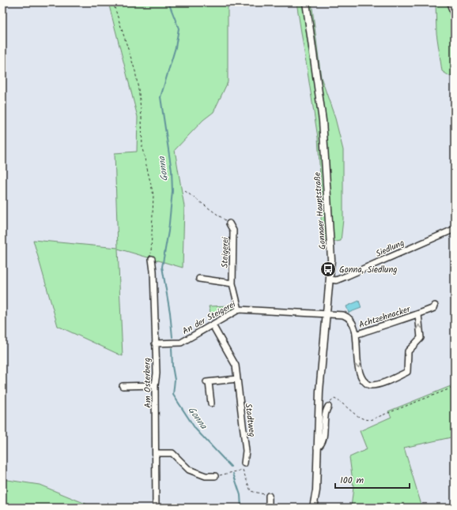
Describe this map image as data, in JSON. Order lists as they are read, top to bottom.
{
  "streets": {
    "main road": ["Gonnaer Hauptstraße"],
    "street": [
      "Siedlung",
      "Steigerei",
      "Achtzehnacker",
      "An der Steigerei",
      "Am Osterberg",
      "Stadtweg"
    ]
  },
  "crossings": [
    ["Gonnaer Hauptstraße", "Siedlung"],
    ["Gonnaer Hauptstraße", "Achtzehnacker"],
    ["Gonnaer Hauptstraße", "An der Steigerei"],
    ["Steigerei", "An der Steigerei"],
    ["Achtzehnacker", "An der Steigerei"],
    ["An der Steigerei", "Am Osterberg"],
    ["An der Steigerei", "Stadtweg"]
  ],
  "water": ["Gonna"],
  "places": {
    "bus stop": ["Gonna, Siedlung"]
  },
  "scale_bar": "100 m"
}
